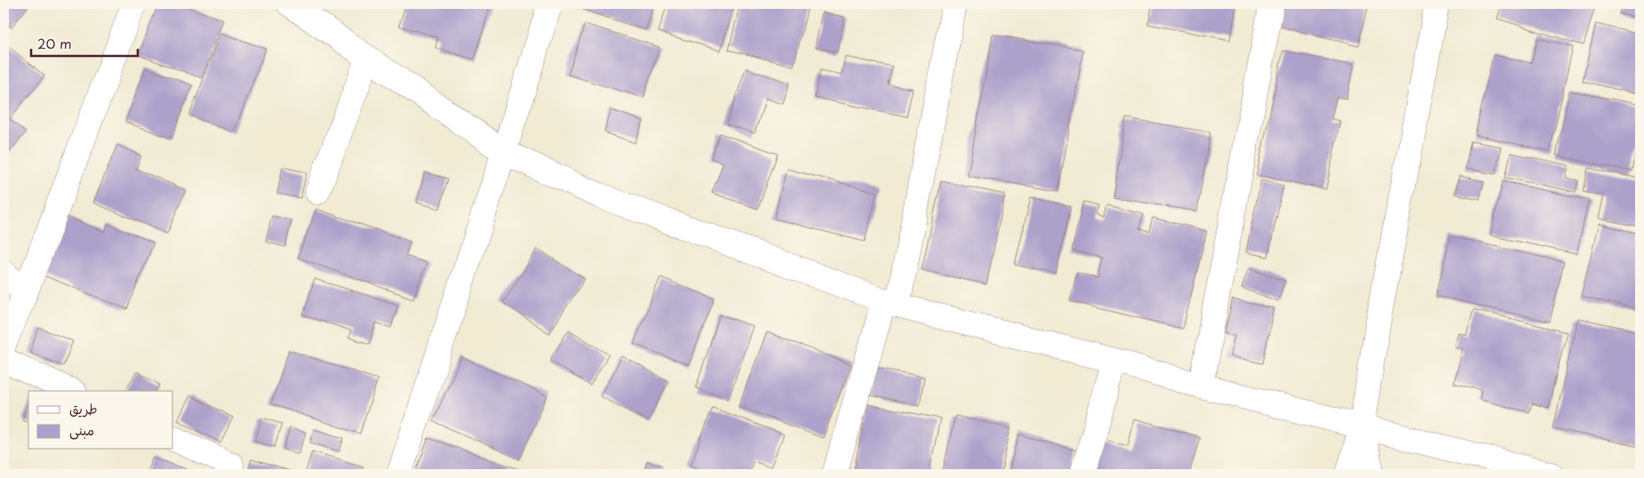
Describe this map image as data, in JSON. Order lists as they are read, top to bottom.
{
  "legend": ["طريق", "مبنى"],
  "scale_bar": "20 m"
}
